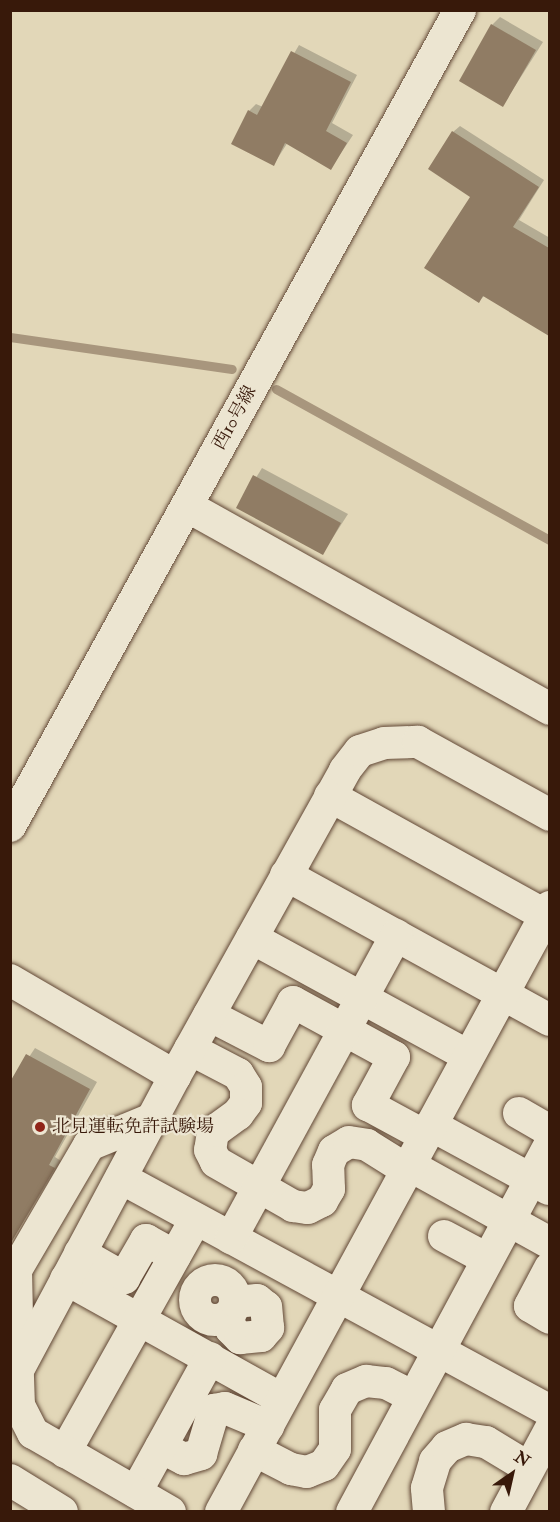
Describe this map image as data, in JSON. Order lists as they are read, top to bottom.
{
  "streets": {
    "street": ["西10号線"]
  },
  "places": ["北見運転免許試験場"],
  "north": "top right"
}
